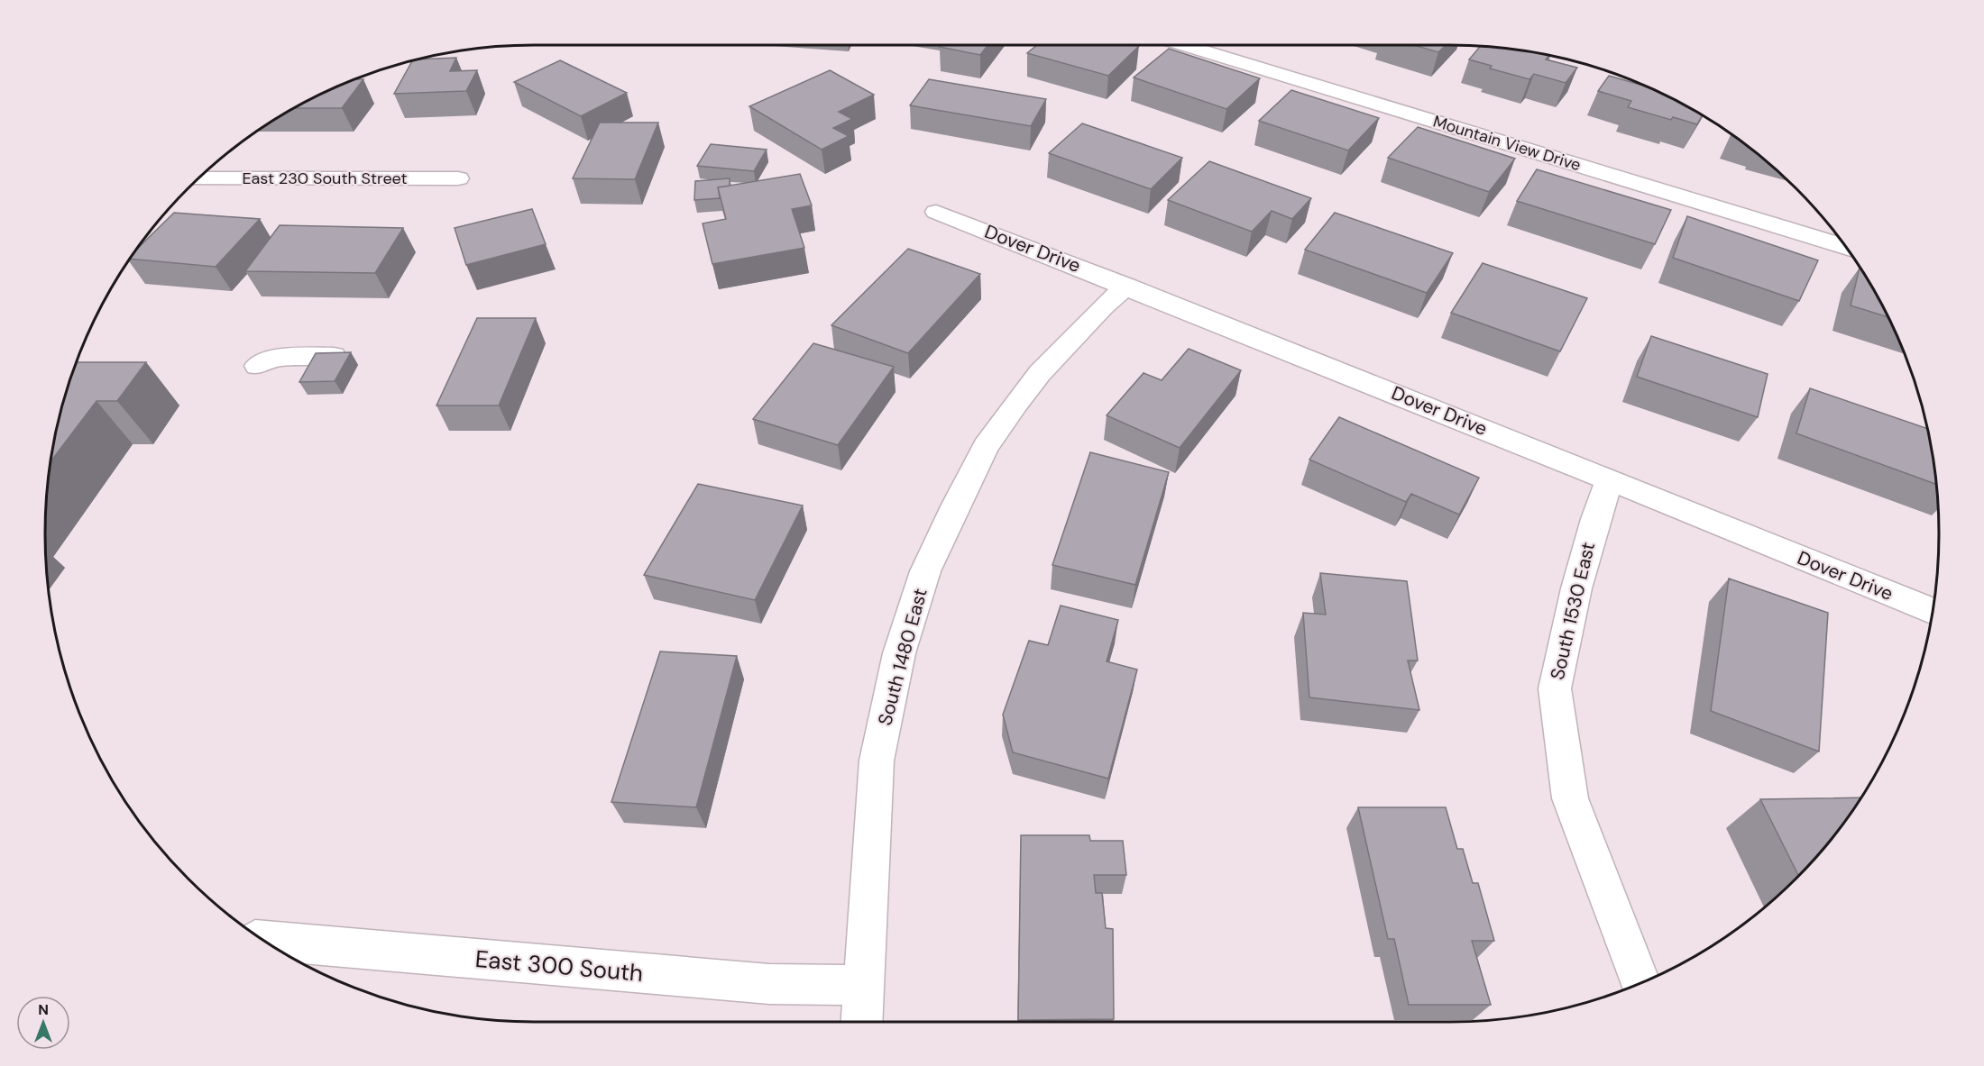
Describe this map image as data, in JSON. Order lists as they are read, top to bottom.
{
  "streets": {
    "street": [
      "Mountain View Drive",
      "East 230 South Street",
      "Dover Drive",
      "South 1530 East",
      "South 1480 East",
      "East 300 South"
    ]
  },
  "crossings": [
    ["Dover Drive", "South 1530 East"],
    ["Dover Drive", "South 1480 East"],
    ["South 1480 East", "East 300 South"]
  ],
  "north": "top"
}
